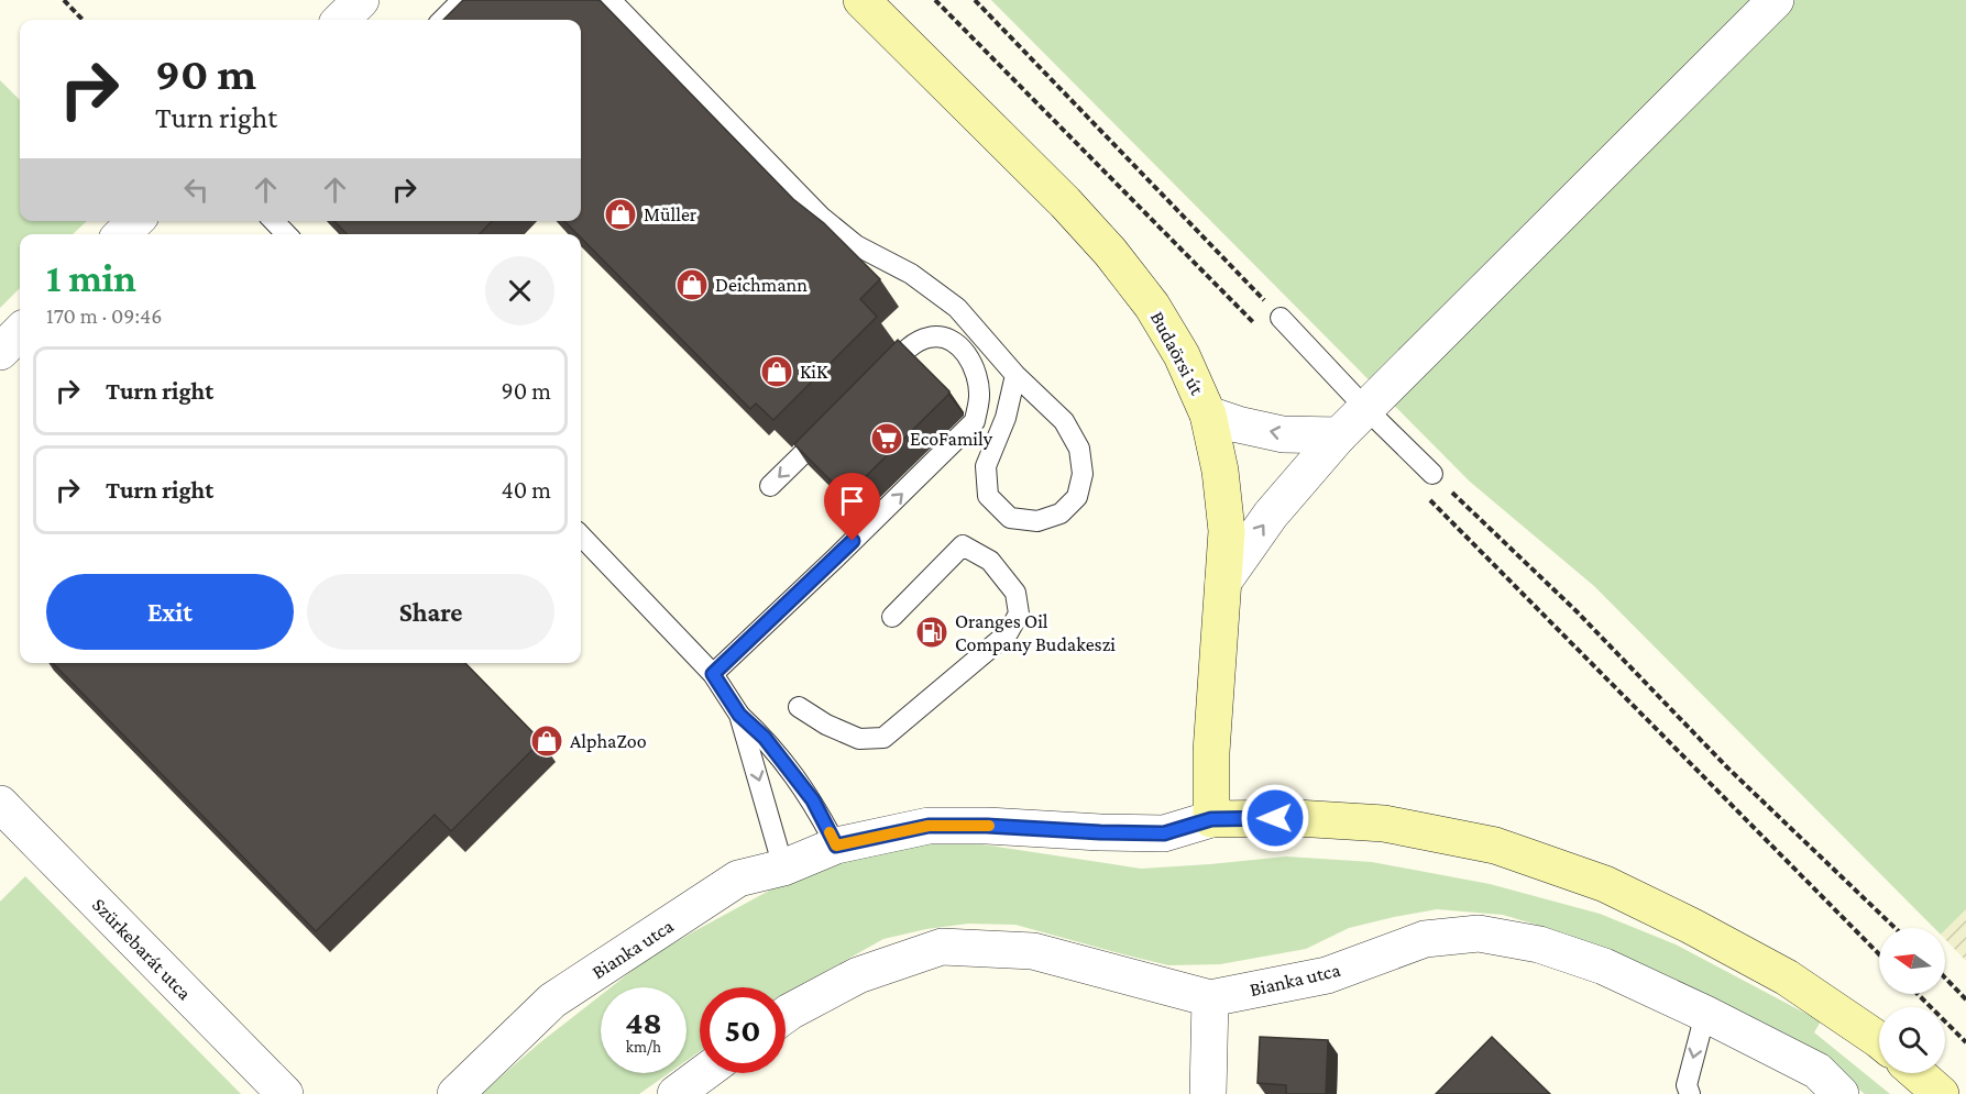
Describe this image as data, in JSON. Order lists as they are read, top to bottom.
{
  "streets": {
    "main road": ["Budaörsi út"],
    "street": ["Szürkebarát utca", "Bianka utca"]
  },
  "crossings": [
    ["Budaörsi út", "Bianka utca"]
  ],
  "places": {
    "shop": [
      "Müller",
      "Deichmann",
      "KiK",
      "AlphaZoo"
    ],
    "supermarket": ["EcoFamily"],
    "fuel station": ["Oranges Oil Company Budakeszi"]
  },
  "north": "left",
  "page": {
    "turn": ["90 m", "Turn right"],
    "heading": ["1 min", "170 m · 09:46"],
    "list": [
      {
        "name": "Turn right",
        "value": "90 m"
      },
      {
        "name": "Turn right",
        "value": "40 m"
      }
    ],
    "buttons": ["Exit", "Share"],
    "speed": "48 km/h",
    "limit": "50"
  }
}
